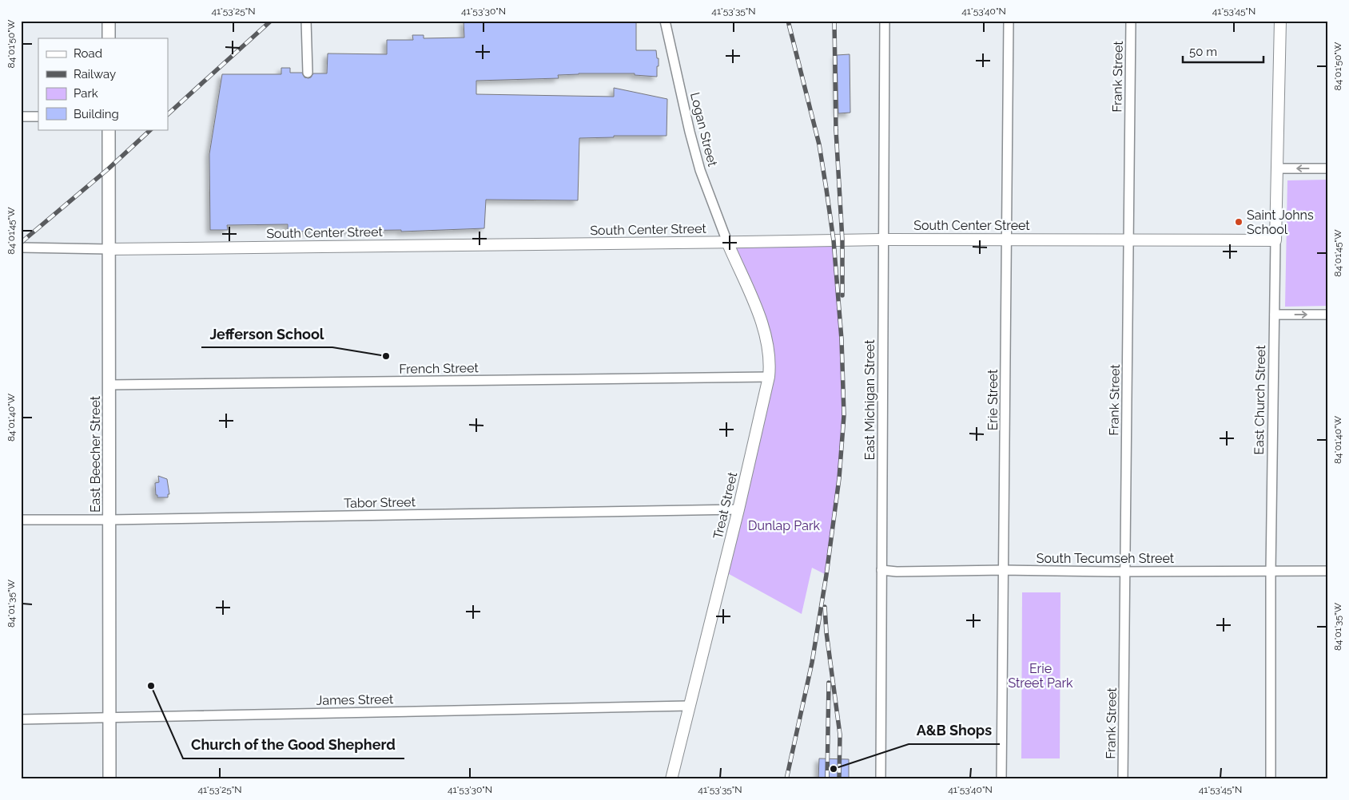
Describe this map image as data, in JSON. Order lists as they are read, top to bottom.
{
  "streets": {
    "main road": ["East Beecher Street"],
    "street": [
      "Frank Street",
      "Logan Street",
      "South Center Street",
      "French Street",
      "East Michigan Street",
      "Erie Street",
      "East Church Street",
      "Tabor Street",
      "Treat Street",
      "South Tecumseh Street",
      "James Street"
    ]
  },
  "crossings": [
    ["Frank Street", "South Center Street"],
    ["Frank Street", "South Tecumseh Street"],
    ["Logan Street", "South Center Street"],
    ["Logan Street", "Treat Street"],
    ["South Center Street", "East Michigan Street"],
    ["South Center Street", "Erie Street"],
    ["South Center Street", "East Church Street"],
    ["South Center Street", "East Beecher Street"],
    ["South Center Street", "Treat Street"],
    ["French Street", "East Beecher Street"],
    ["French Street", "Treat Street"],
    ["East Michigan Street", "South Tecumseh Street"],
    ["Erie Street", "South Tecumseh Street"],
    ["East Church Street", "South Tecumseh Street"],
    ["East Beecher Street", "Tabor Street"],
    ["East Beecher Street", "James Street"],
    ["Tabor Street", "Treat Street"],
    ["Treat Street", "James Street"]
  ],
  "parks": ["Dunlap Park", "Erie Street Park"],
  "places": [
    "Saint Johns School",
    "Jefferson School",
    "Church of the Good Shepherd",
    "A&B Shops"
  ],
  "legend": [
    "Road",
    "Railway",
    "Park",
    "Building"
  ],
  "scale_bar": "50 m",
  "coordinates": [
    "41°53'25\"N",
    "41°53'30\"N",
    "41°53'35\"N",
    "41°53'40\"N",
    "41°53'45\"N",
    "84°01'50\"W",
    "84°01'45\"W",
    "84°01'40\"W",
    "84°01'35\"W"
  ]
}
